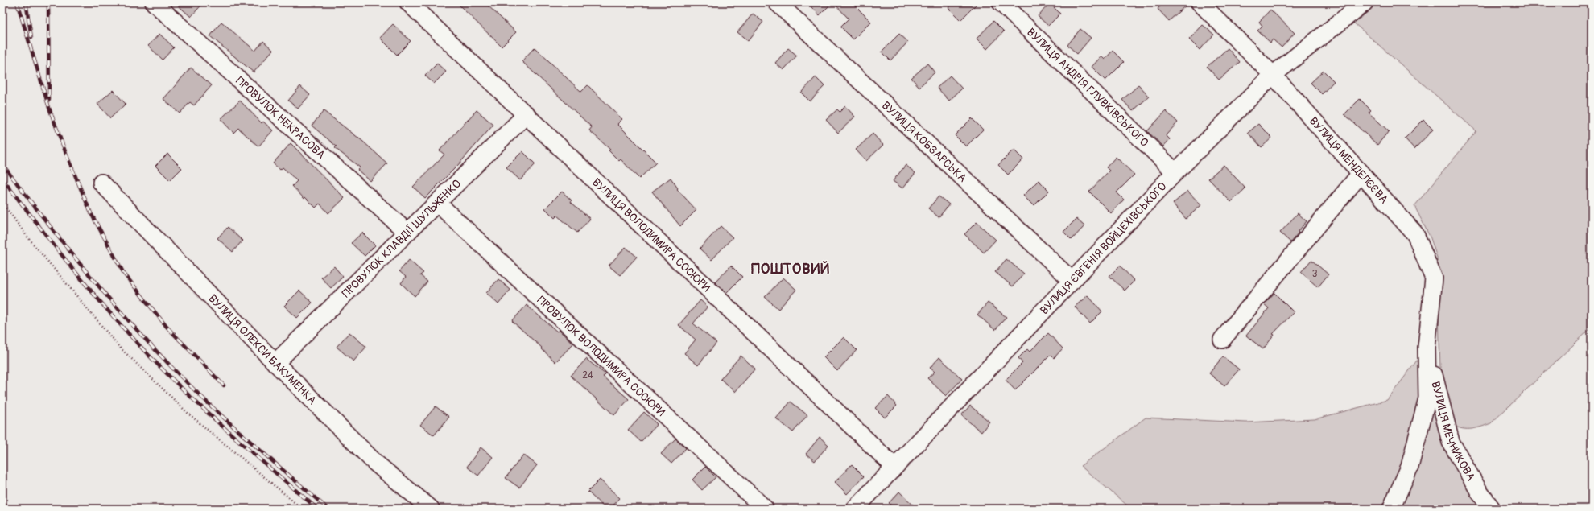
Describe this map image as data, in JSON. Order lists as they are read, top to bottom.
{
  "streets": {
    "street": [
      "ВУЛИЦЯ АНДРІЯ ГЛУВКІВСЬКОГО",
      "ПРОВУЛОК НЕКРАСОВА",
      "ВУЛИЦЯ КОБЗАРСЬКА",
      "ВУЛИЦЯ МЕНДЕЛЄЄВА",
      "ВУЛИЦЯ ВОЛОДИМИРА СОСЮРИ",
      "ПРОВУЛОК КЛАВДІЇ ШУЛЬЖЕНКО",
      "ВУЛИЦЯ ЄВГЕНІЯ ВОЙЦЕХІВСЬКОГО",
      "ВУЛИЦЯ ОЛЕКСИ БАКУМЕНКА",
      "ПРОВУЛОК ВОЛОДИМИРА СОСЮРИ",
      "ВУЛИЦЯ МЕЧНИКОВА"
    ]
  },
  "crossings": [
    ["ВУЛИЦЯ АНДРІЯ ГЛУВКІВСЬКОГО", "ВУЛИЦЯ ЄВГЕНІЯ ВОЙЦЕХІВСЬКОГО"],
    ["ПРОВУЛОК НЕКРАСОВА", "ПРОВУЛОК КЛАВДІЇ ШУЛЬЖЕНКО"],
    ["ВУЛИЦЯ КОБЗАРСЬКА", "ВУЛИЦЯ ЄВГЕНІЯ ВОЙЦЕХІВСЬКОГО"],
    ["ВУЛИЦЯ МЕНДЕЛЄЄВА", "ВУЛИЦЯ ЄВГЕНІЯ ВОЙЦЕХІВСЬКОГО"],
    ["ВУЛИЦЯ МЕНДЕЛЄЄВА", "ВУЛИЦЯ МЕЧНИКОВА"],
    ["ВУЛИЦЯ ВОЛОДИМИРА СОСЮРИ", "ПРОВУЛОК КЛАВДІЇ ШУЛЬЖЕНКО"],
    ["ВУЛИЦЯ ВОЛОДИМИРА СОСЮРИ", "ВУЛИЦЯ ЄВГЕНІЯ ВОЙЦЕХІВСЬКОГО"],
    ["ПРОВУЛОК КЛАВДІЇ ШУЛЬЖЕНКО", "ВУЛИЦЯ ОЛЕКСИ БАКУМЕНКА"],
    ["ПРОВУЛОК КЛАВДІЇ ШУЛЬЖЕНКО", "ПРОВУЛОК ВОЛОДИМИРА СОСЮРИ"]
  ],
  "districts": ["ПОШТОВИЙ"],
  "house_numbers": ["3", "24"]
}
